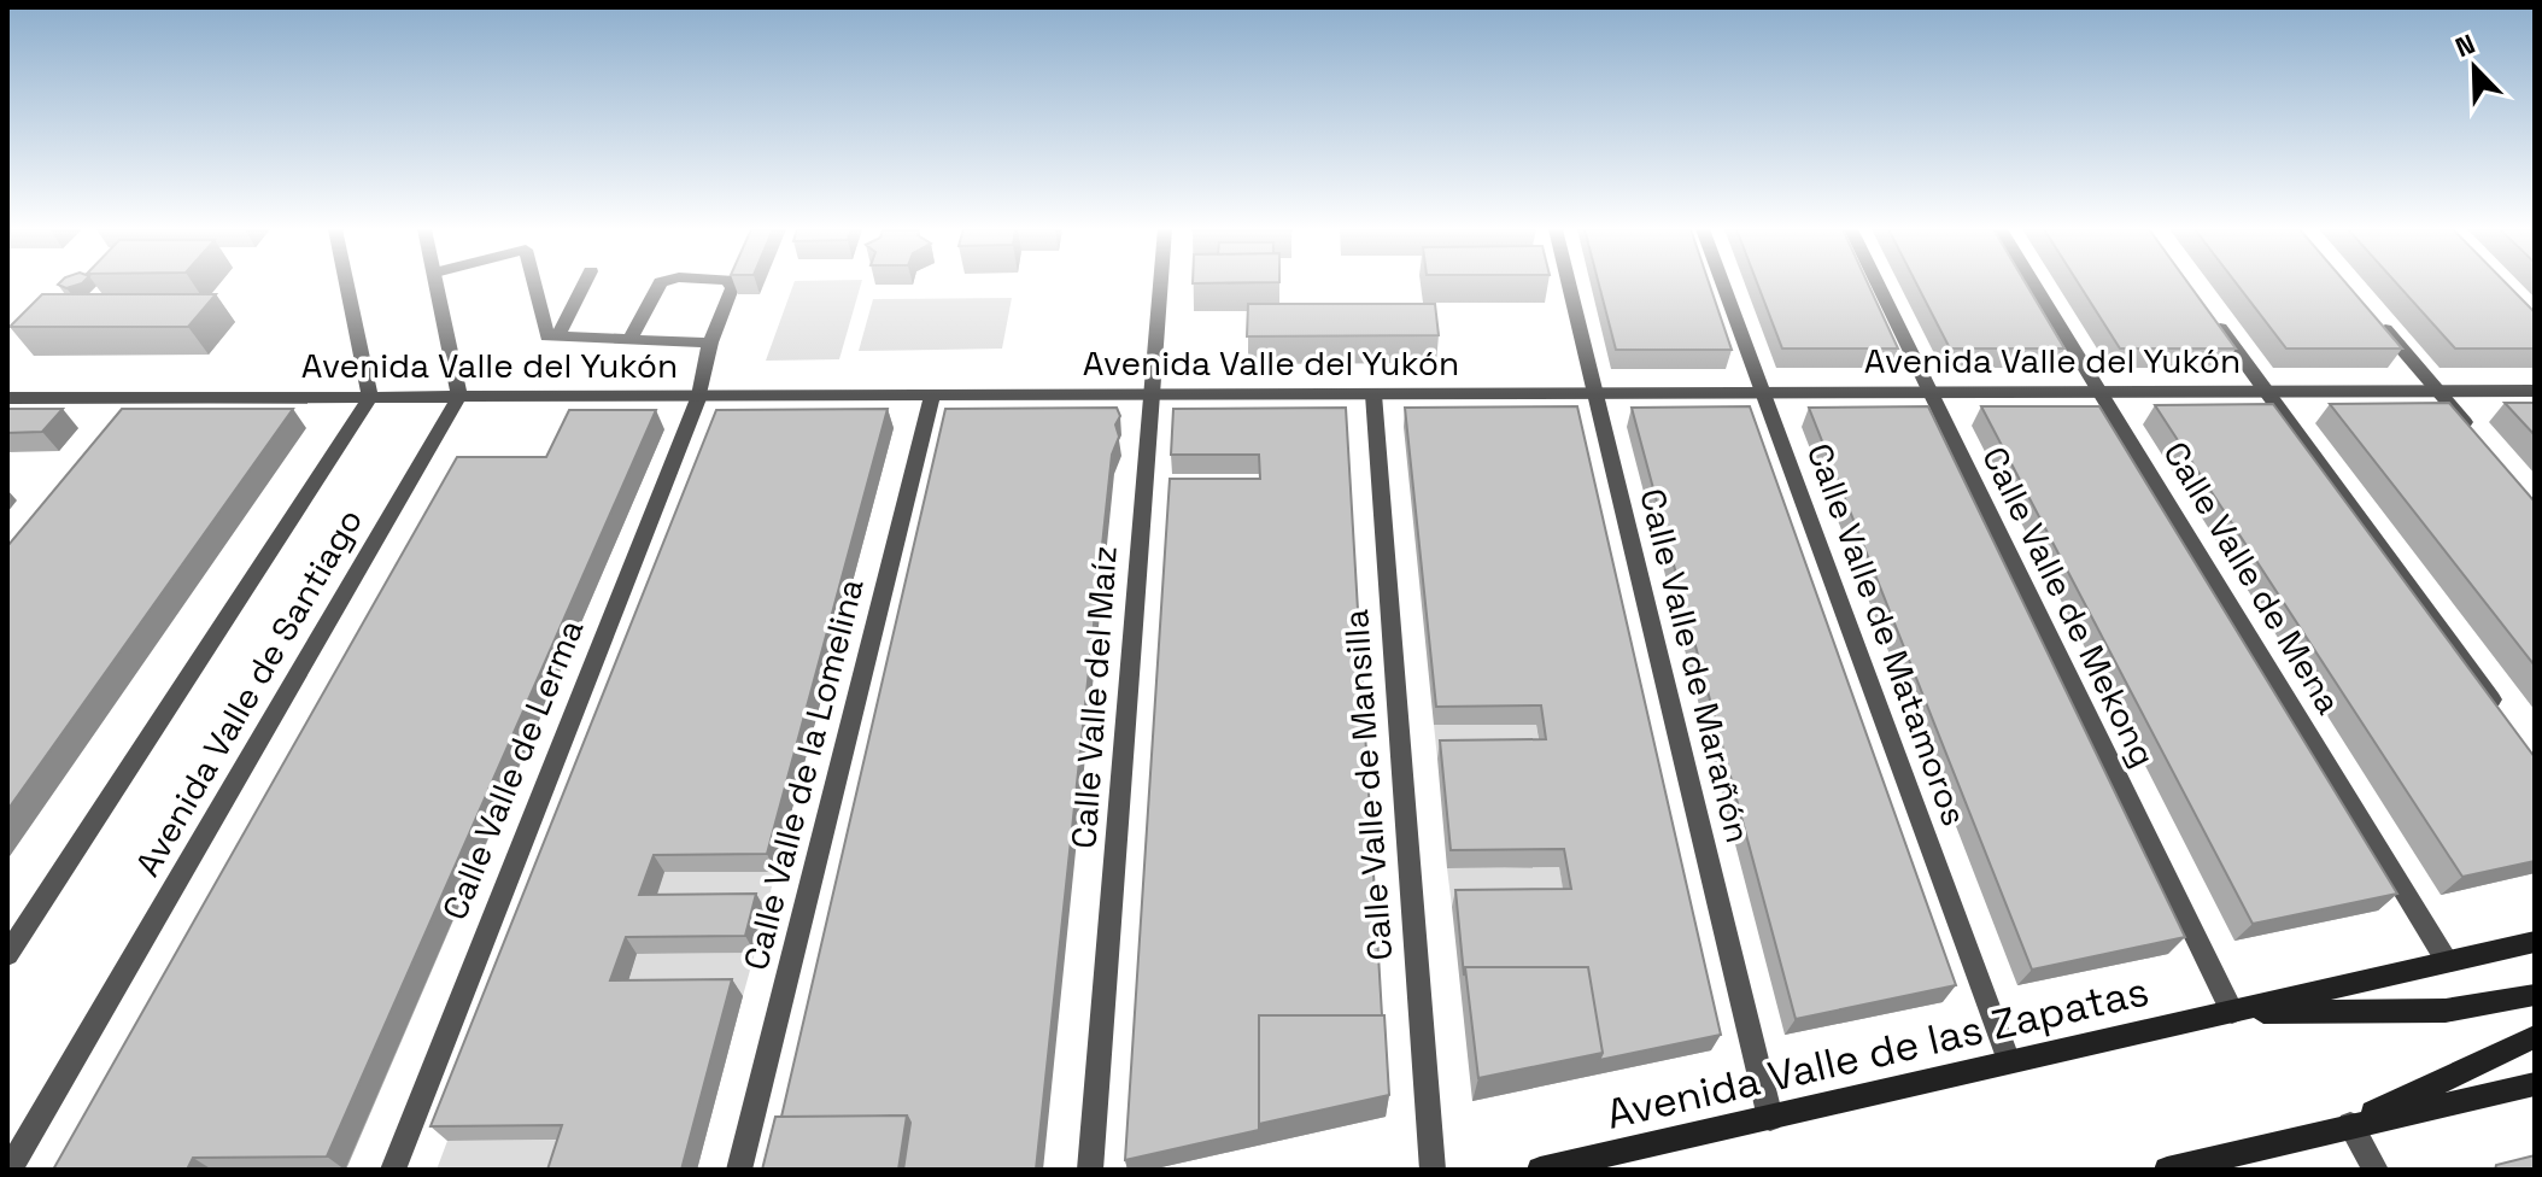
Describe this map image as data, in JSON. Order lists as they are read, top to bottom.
{
  "streets": {
    "main road": ["Avenida Valle de las Zapatas"],
    "street": [
      "Avenida Valle del Yukón",
      "Calle Valle de Mena",
      "Calle Valle de Mekong",
      "Calle Valle de Matamoros",
      "Calle Valle de Marañón",
      "Avenida Valle de Santiago",
      "Calle Valle del Maíz",
      "Calle Valle de Lerma",
      "Calle Valle de la Lomelina",
      "Calle Valle de Mansilla"
    ]
  },
  "crossings": [
    ["Avenida Valle del Yukón", "Calle Valle de Mena"],
    ["Avenida Valle del Yukón", "Calle Valle de Mekong"],
    ["Avenida Valle del Yukón", "Calle Valle de Matamoros"],
    ["Avenida Valle del Yukón", "Calle Valle de Marañón"],
    ["Avenida Valle del Yukón", "Avenida Valle de Santiago"],
    ["Avenida Valle del Yukón", "Calle Valle del Maíz"],
    ["Avenida Valle del Yukón", "Calle Valle de Lerma"],
    ["Avenida Valle del Yukón", "Calle Valle de la Lomelina"],
    ["Avenida Valle del Yukón", "Calle Valle de Mansilla"],
    ["Calle Valle de Mena", "Avenida Valle de las Zapatas"],
    ["Calle Valle de Mekong", "Avenida Valle de las Zapatas"],
    ["Calle Valle de Matamoros", "Avenida Valle de las Zapatas"],
    ["Calle Valle de Marañón", "Avenida Valle de las Zapatas"]
  ],
  "north": "top left"
}
